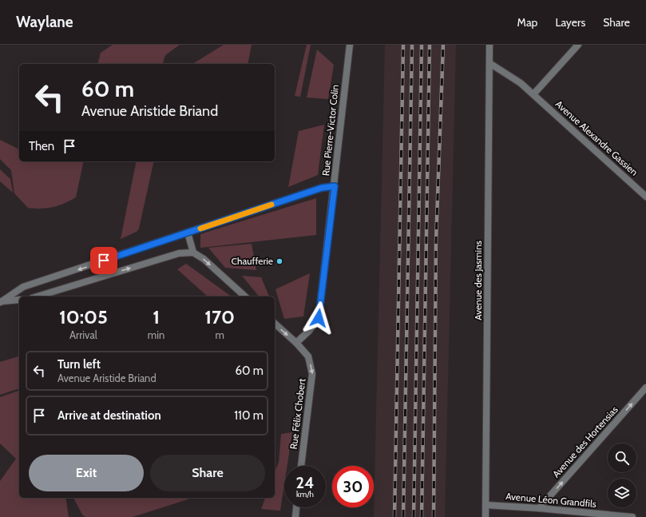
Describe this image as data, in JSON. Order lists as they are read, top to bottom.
{
  "streets": {
    "street": [
      "Rue Pierre-Victor Colin",
      "Avenue Alexandre Gassien",
      "Avenue des Jasmins",
      "Rue Félix Chobert",
      "Avenue des Hortensias",
      "Avenue Léon Grandfils"
    ]
  },
  "crossings": [
    ["Rue Pierre-Victor Colin", "Rue Félix Chobert"],
    ["Avenue Alexandre Gassien", "Avenue des Jasmins"],
    ["Avenue des Jasmins", "Avenue Léon Grandfils"],
    ["Avenue des Hortensias", "Avenue Léon Grandfils"]
  ],
  "one_way": ["Rue Félix Chobert", "Avenue des Hortensias"],
  "places": ["Chaufferie"],
  "page": {
    "header": "Waylane",
    "nav": ["Map", "Layers", "Share"],
    "turn": ["60 m", "Avenue Aristide Briand"],
    "then": "Then",
    "eta": [
      "10:05",
      "Arrival",
      "1",
      "min",
      "170",
      "m"
    ],
    "list": [
      {
        "name": "Turn left",
        "note": "Avenue Aristide Briand",
        "value": "60 m"
      },
      {
        "name": "Arrive at destination",
        "value": "110 m"
      }
    ],
    "buttons": ["Exit", "Share"],
    "speed": "24 km/h",
    "limit": "30"
  }
}
